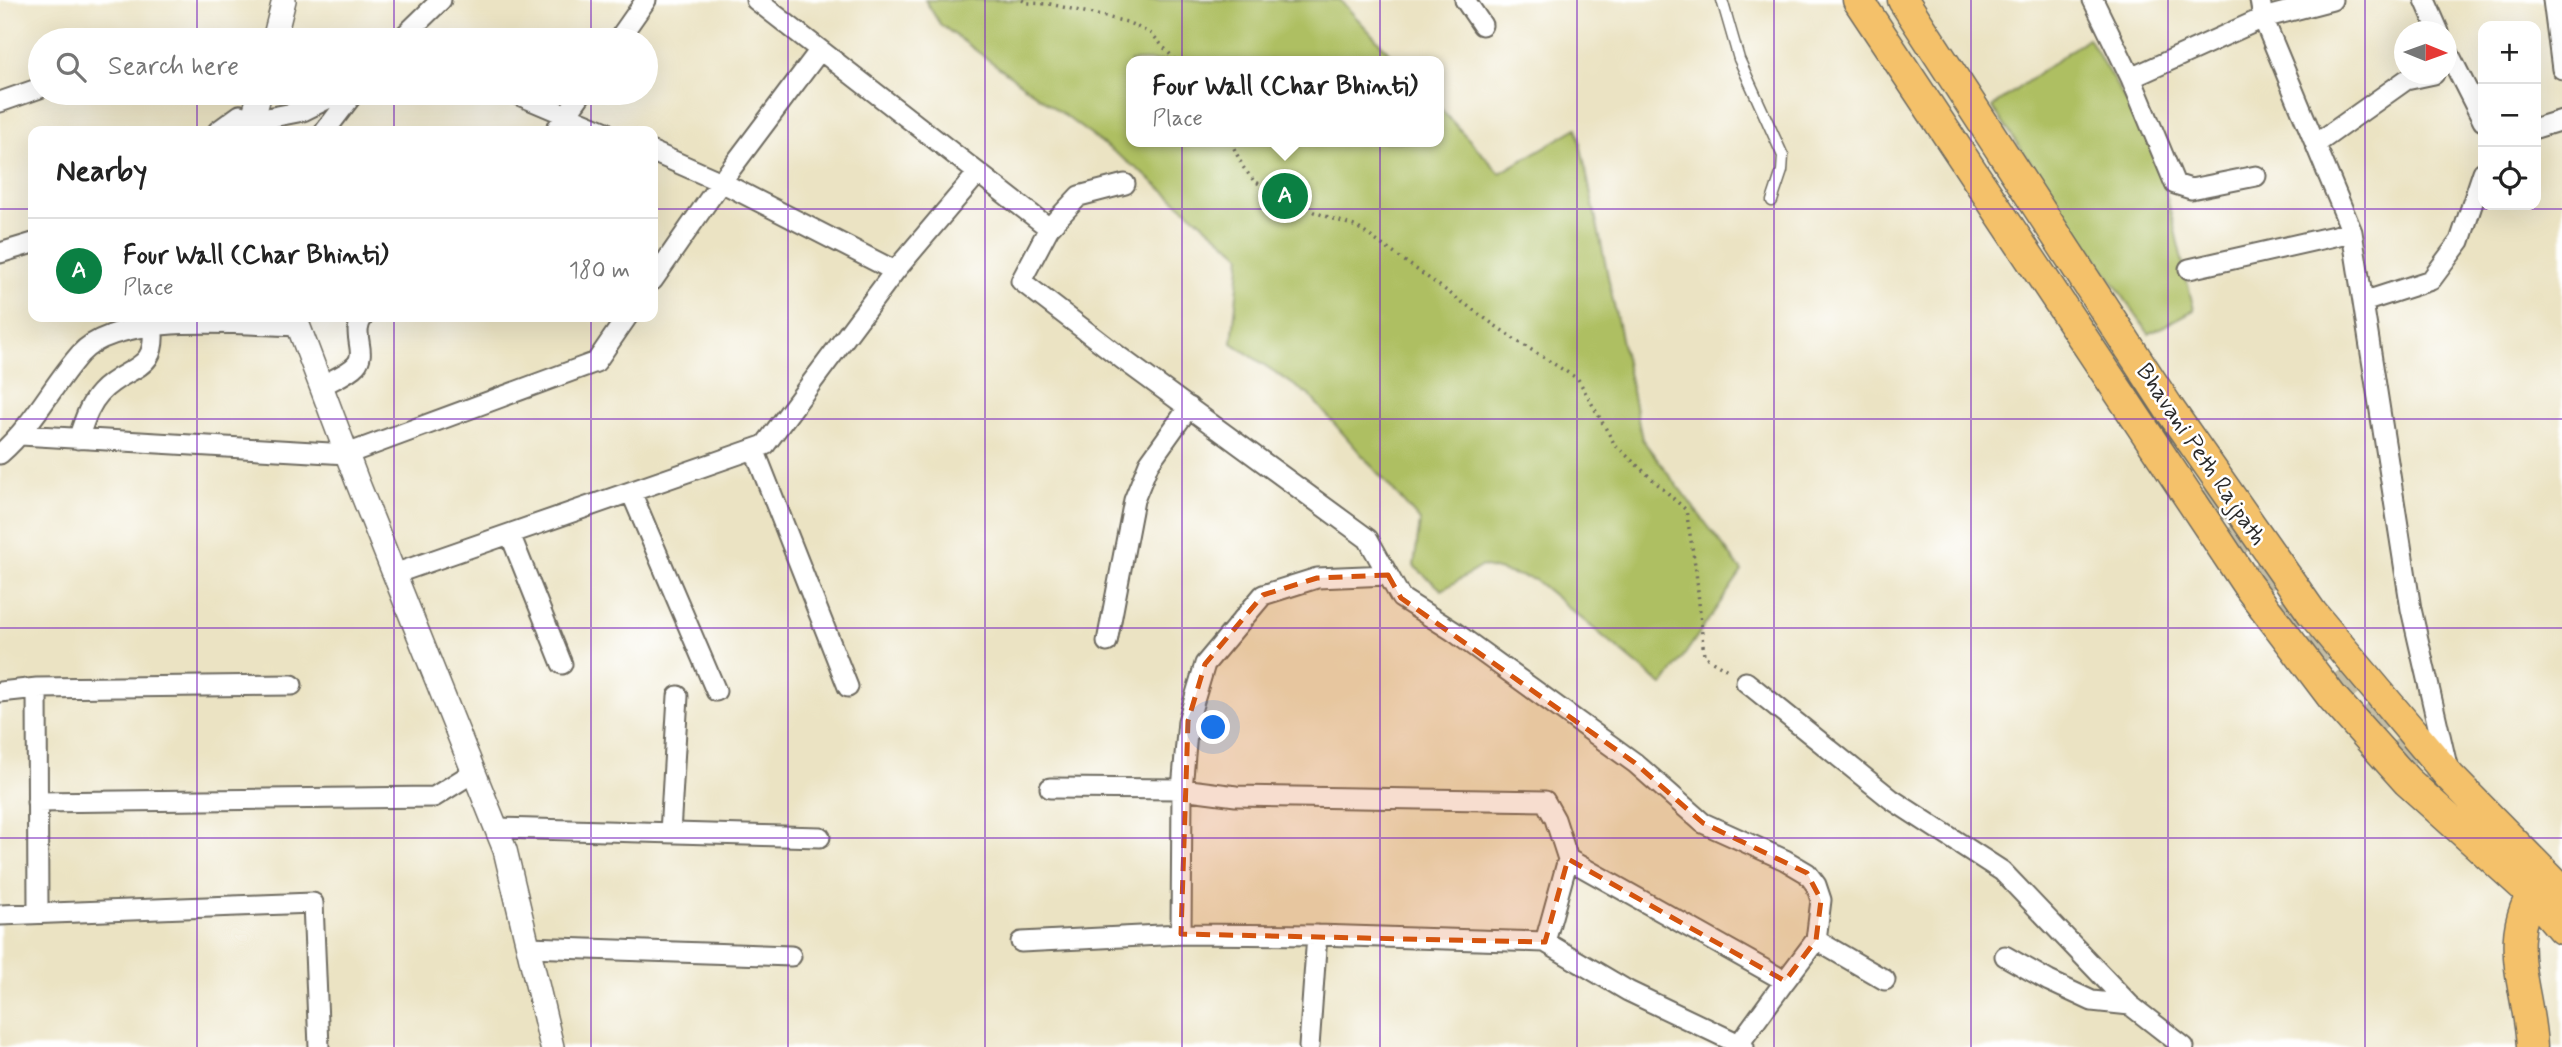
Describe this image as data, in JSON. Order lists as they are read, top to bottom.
{
  "streets": {
    "main road": ["Bhavani Peth Rajpath"]
  },
  "north": "right",
  "page": {
    "map_buttons": ["+", "−"],
    "search": "Search here",
    "popup": ["Four Wall (Char Bhinti)", "Place"],
    "heading": "Nearby",
    "pins": "A",
    "list": [
      {
        "mark": "A",
        "name": "Four Wall (Char Bhinti)",
        "note": "Place",
        "value": "180 m"
      }
    ]
  }
}
